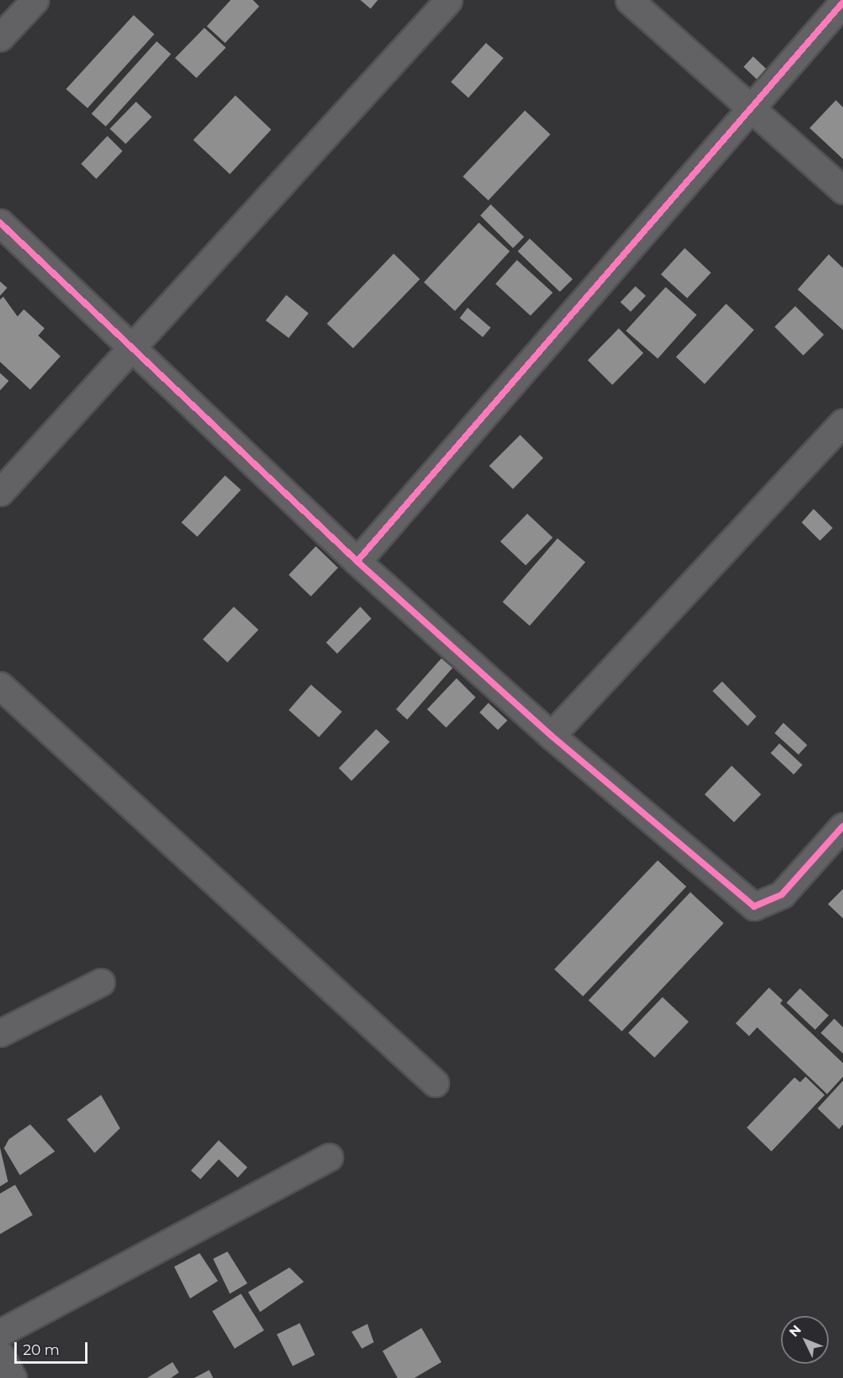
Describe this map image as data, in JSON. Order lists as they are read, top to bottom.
{
  "scale_bar": "20 m",
  "north": "top left"
}
